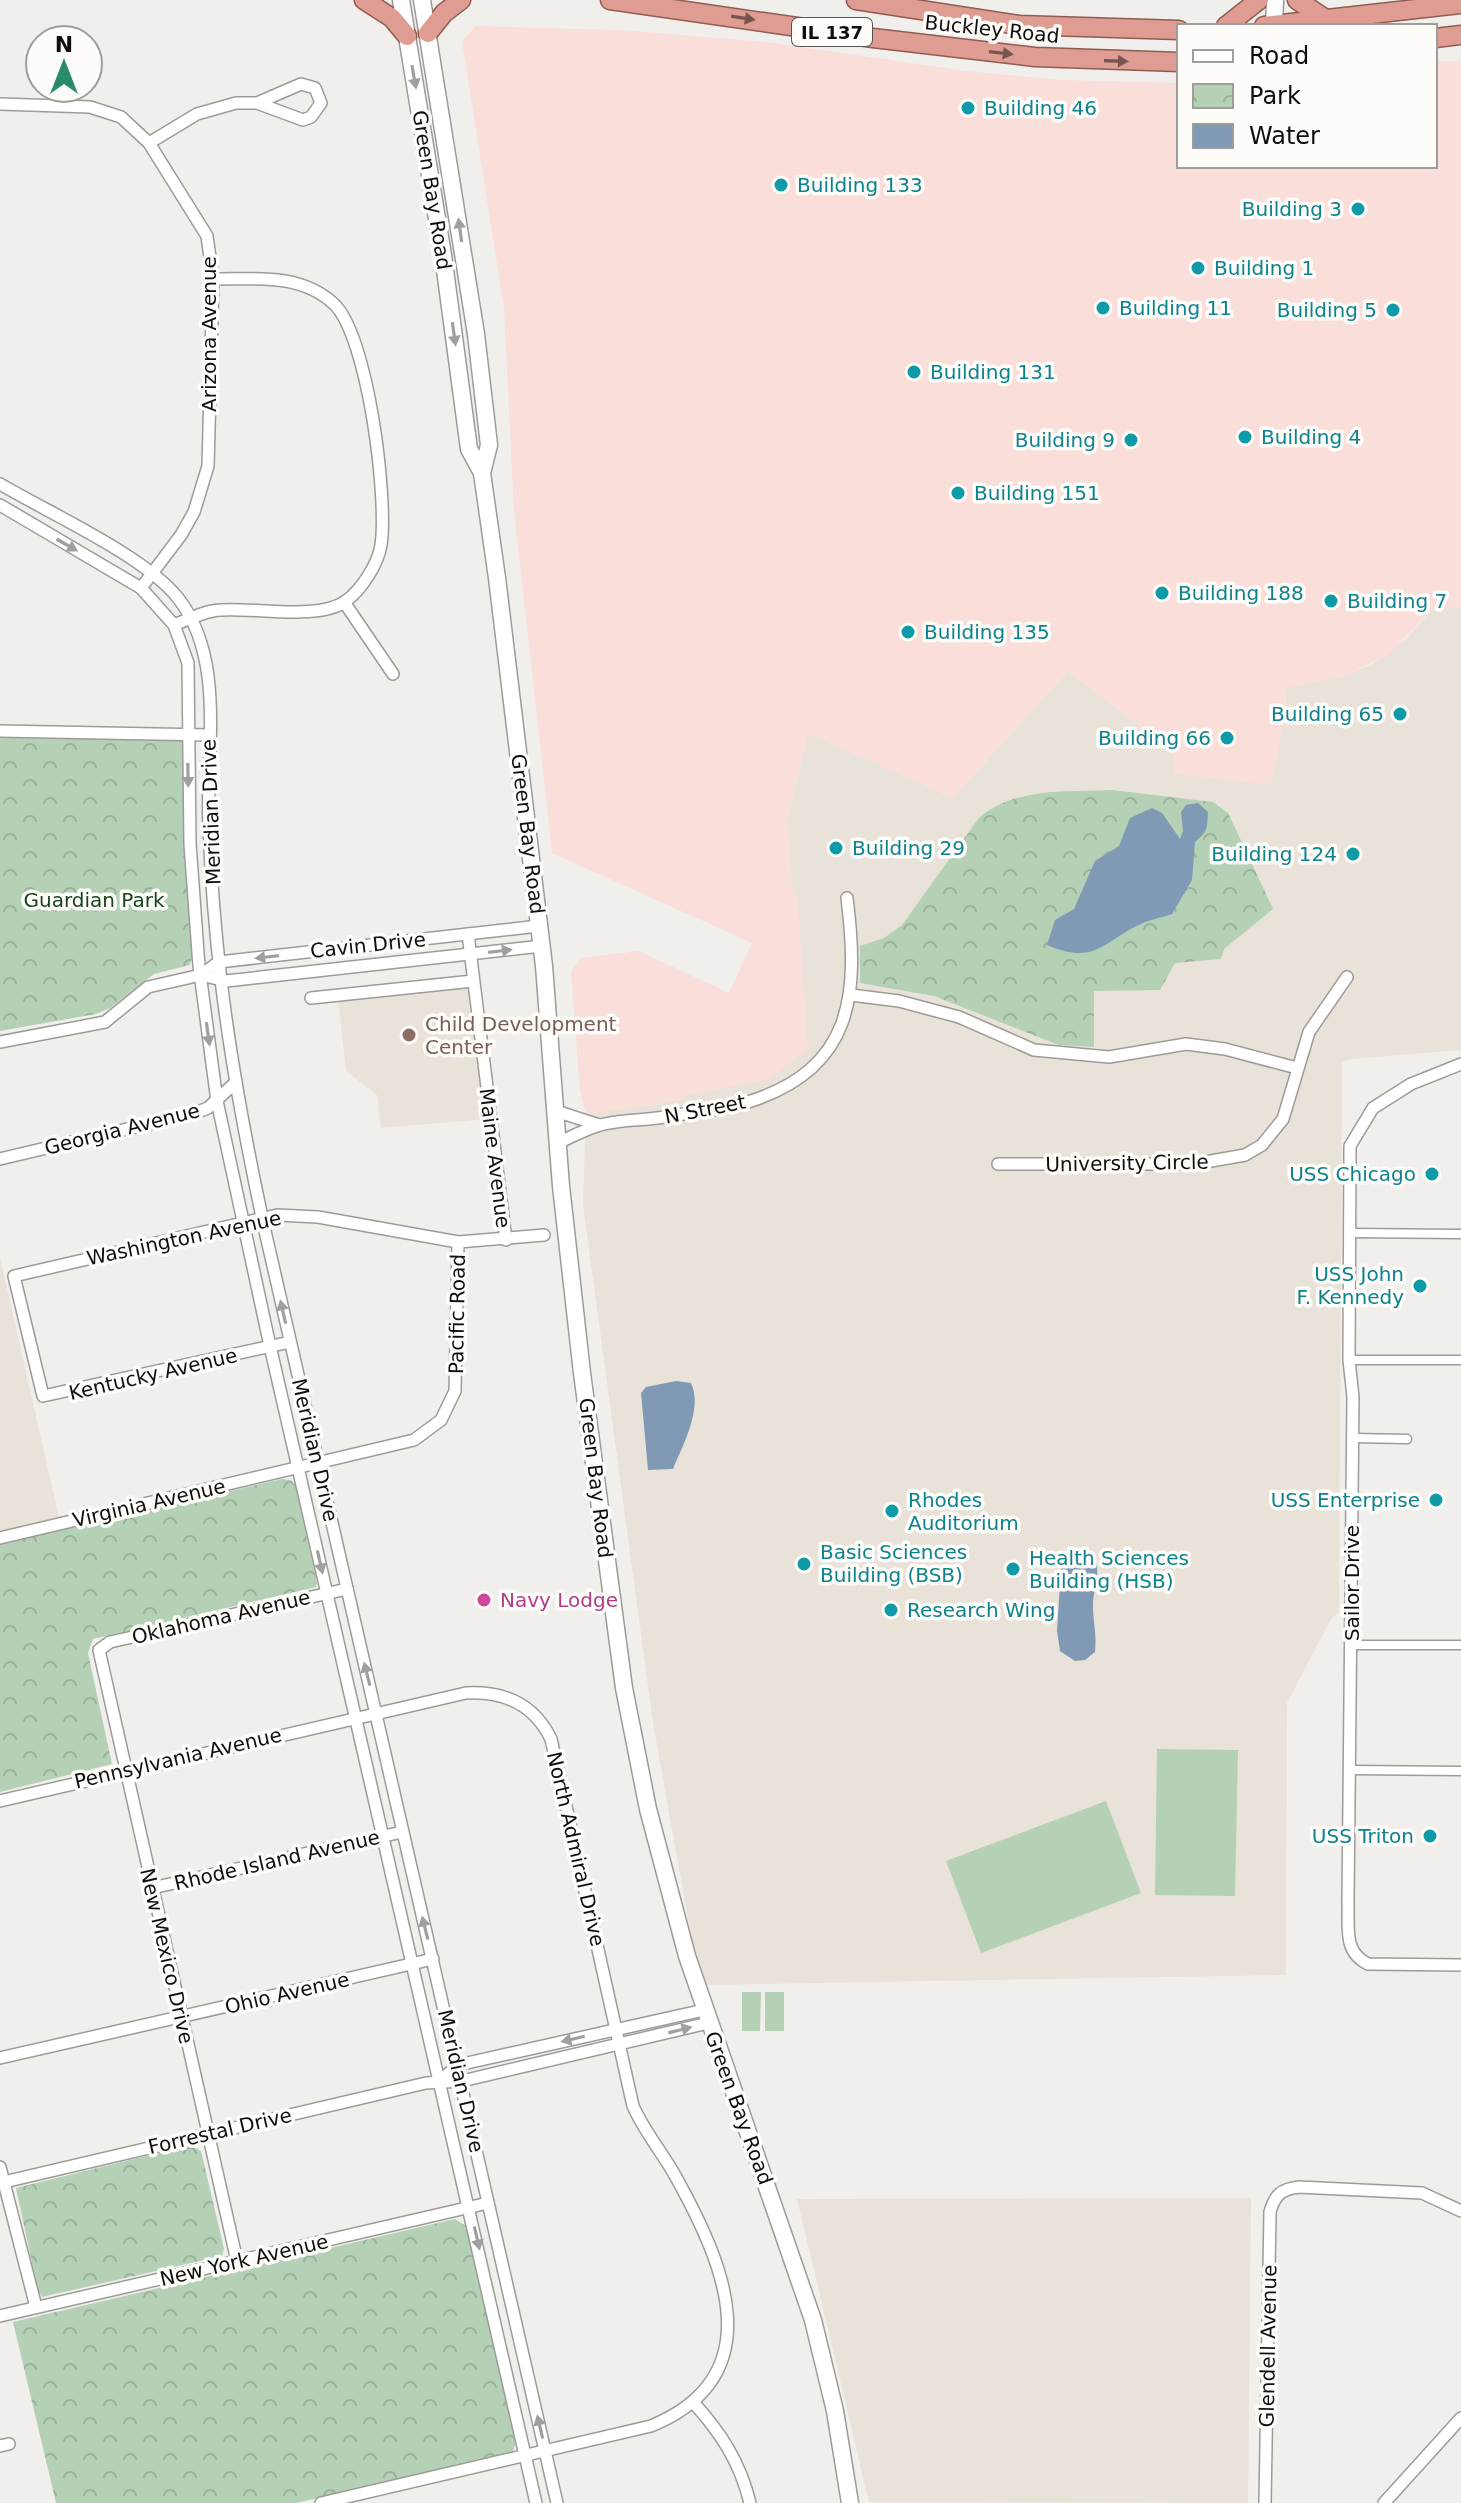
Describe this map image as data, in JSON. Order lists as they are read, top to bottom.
{
  "streets": {
    "highway": ["Buckley Road", "IL 137"],
    "main road": ["Green Bay Road"],
    "street": [
      "Arizona Avenue",
      "Meridian Drive",
      "Cavin Drive",
      "N Street",
      "Georgia Avenue",
      "Maine Avenue",
      "University Circle",
      "Washington Avenue",
      "Pacific Road",
      "Kentucky Avenue",
      "Virginia Avenue",
      "Sailor Drive",
      "Oklahoma Avenue",
      "Pennsylvania Avenue",
      "North Admiral Drive",
      "Rhode Island Avenue",
      "New Mexico Drive",
      "Ohio Avenue",
      "Forrestal Drive",
      "New York Avenue",
      "Glendell Avenue"
    ]
  },
  "crossings": [
    ["Green Bay Road", "Cavin Drive"],
    ["Green Bay Road", "N Street"],
    ["Green Bay Road", "Forrestal Drive"],
    ["Arizona Avenue", "Meridian Drive"],
    ["Meridian Drive", "Cavin Drive"],
    ["Meridian Drive", "Georgia Avenue"],
    ["Meridian Drive", "Washington Avenue"],
    ["Meridian Drive", "Pacific Road"],
    ["Meridian Drive", "Kentucky Avenue"],
    ["Meridian Drive", "Virginia Avenue"],
    ["Meridian Drive", "Oklahoma Avenue"],
    ["Meridian Drive", "Pennsylvania Avenue"],
    ["Meridian Drive", "North Admiral Drive"],
    ["Meridian Drive", "Rhode Island Avenue"],
    ["Meridian Drive", "Ohio Avenue"],
    ["Meridian Drive", "Forrestal Drive"],
    ["Meridian Drive", "New York Avenue"],
    ["Cavin Drive", "Maine Avenue"],
    ["Maine Avenue", "Washington Avenue"],
    ["Washington Avenue", "Pacific Road"],
    ["Washington Avenue", "Kentucky Avenue"],
    ["Pacific Road", "Virginia Avenue"],
    ["Oklahoma Avenue", "New Mexico Drive"],
    ["Pennsylvania Avenue", "North Admiral Drive"],
    ["Pennsylvania Avenue", "New Mexico Drive"],
    ["North Admiral Drive", "Forrestal Drive"],
    ["Rhode Island Avenue", "New Mexico Drive"],
    ["New Mexico Drive", "Ohio Avenue"],
    ["New Mexico Drive", "Forrestal Drive"],
    ["New Mexico Drive", "New York Avenue"]
  ],
  "parks": ["Guardian Park"],
  "places": [
    "Building 46",
    "Building 133",
    "Building 3",
    "Building 1",
    "Building 11",
    "Building 5",
    "Building 131",
    "Building 4",
    "Building 9",
    "Building 151",
    "Building 188",
    "Building 7",
    "Building 135",
    "Building 65",
    "Building 66",
    "Building 29",
    "Building 124",
    "Child Development Center",
    "USS Chicago",
    "USS John F. Kennedy",
    "USS Enterprise",
    "Rhodes Auditorium",
    "Basic Sciences Building (BSB)",
    "Health Sciences Building (HSB)",
    "Navy Lodge",
    "Research Wing",
    "USS Triton"
  ],
  "legend": ["Road", "Park", "Water"],
  "north": "top"
}
